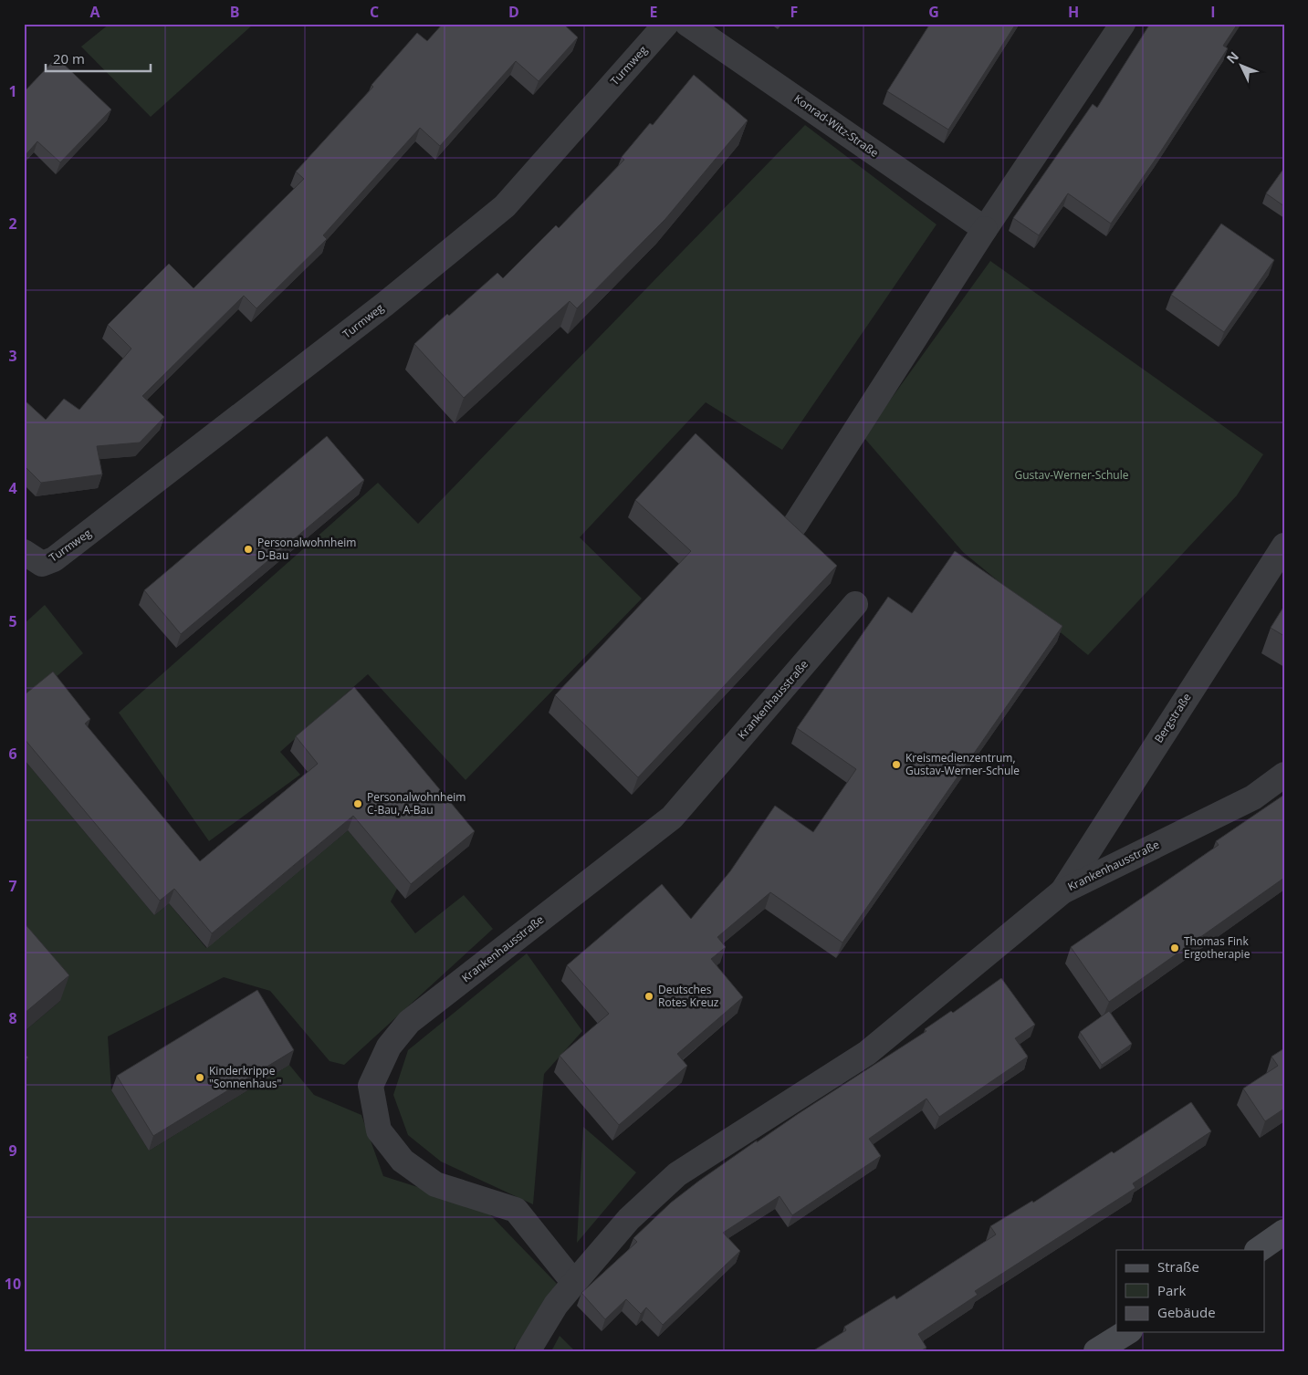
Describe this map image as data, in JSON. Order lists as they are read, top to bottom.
{
  "streets": {
    "street": [
      "Turmweg",
      "Konrad-Witz-Straße",
      "Krankenhausstraße",
      "Bergstraße"
    ]
  },
  "crossings": [
    ["Krankenhausstraße", "Bergstraße"]
  ],
  "parks": ["Gustav-Werner-Schule"],
  "places": [
    "Personalwohnheim D-Bau",
    "Kreismedienzentrum, Gustav-Werner-Schule",
    "Personalwohnheim C-Bau, A-Bau",
    "Thomas Fink Ergotherapie",
    "Deutsches Rotes Kreuz",
    "Kinderkrippe \"Sonnenhaus\""
  ],
  "legend": ["Straße", "Park", "Gebäude"],
  "scale_bar": "20 m",
  "north": "top left",
  "grid": {
    "columns": [
      "A",
      "B",
      "C",
      "D",
      "E",
      "F",
      "G",
      "H",
      "I"
    ],
    "rows": [
      "1",
      "2",
      "3",
      "4",
      "5",
      "6",
      "7",
      "8",
      "9",
      "10"
    ]
  }
}
